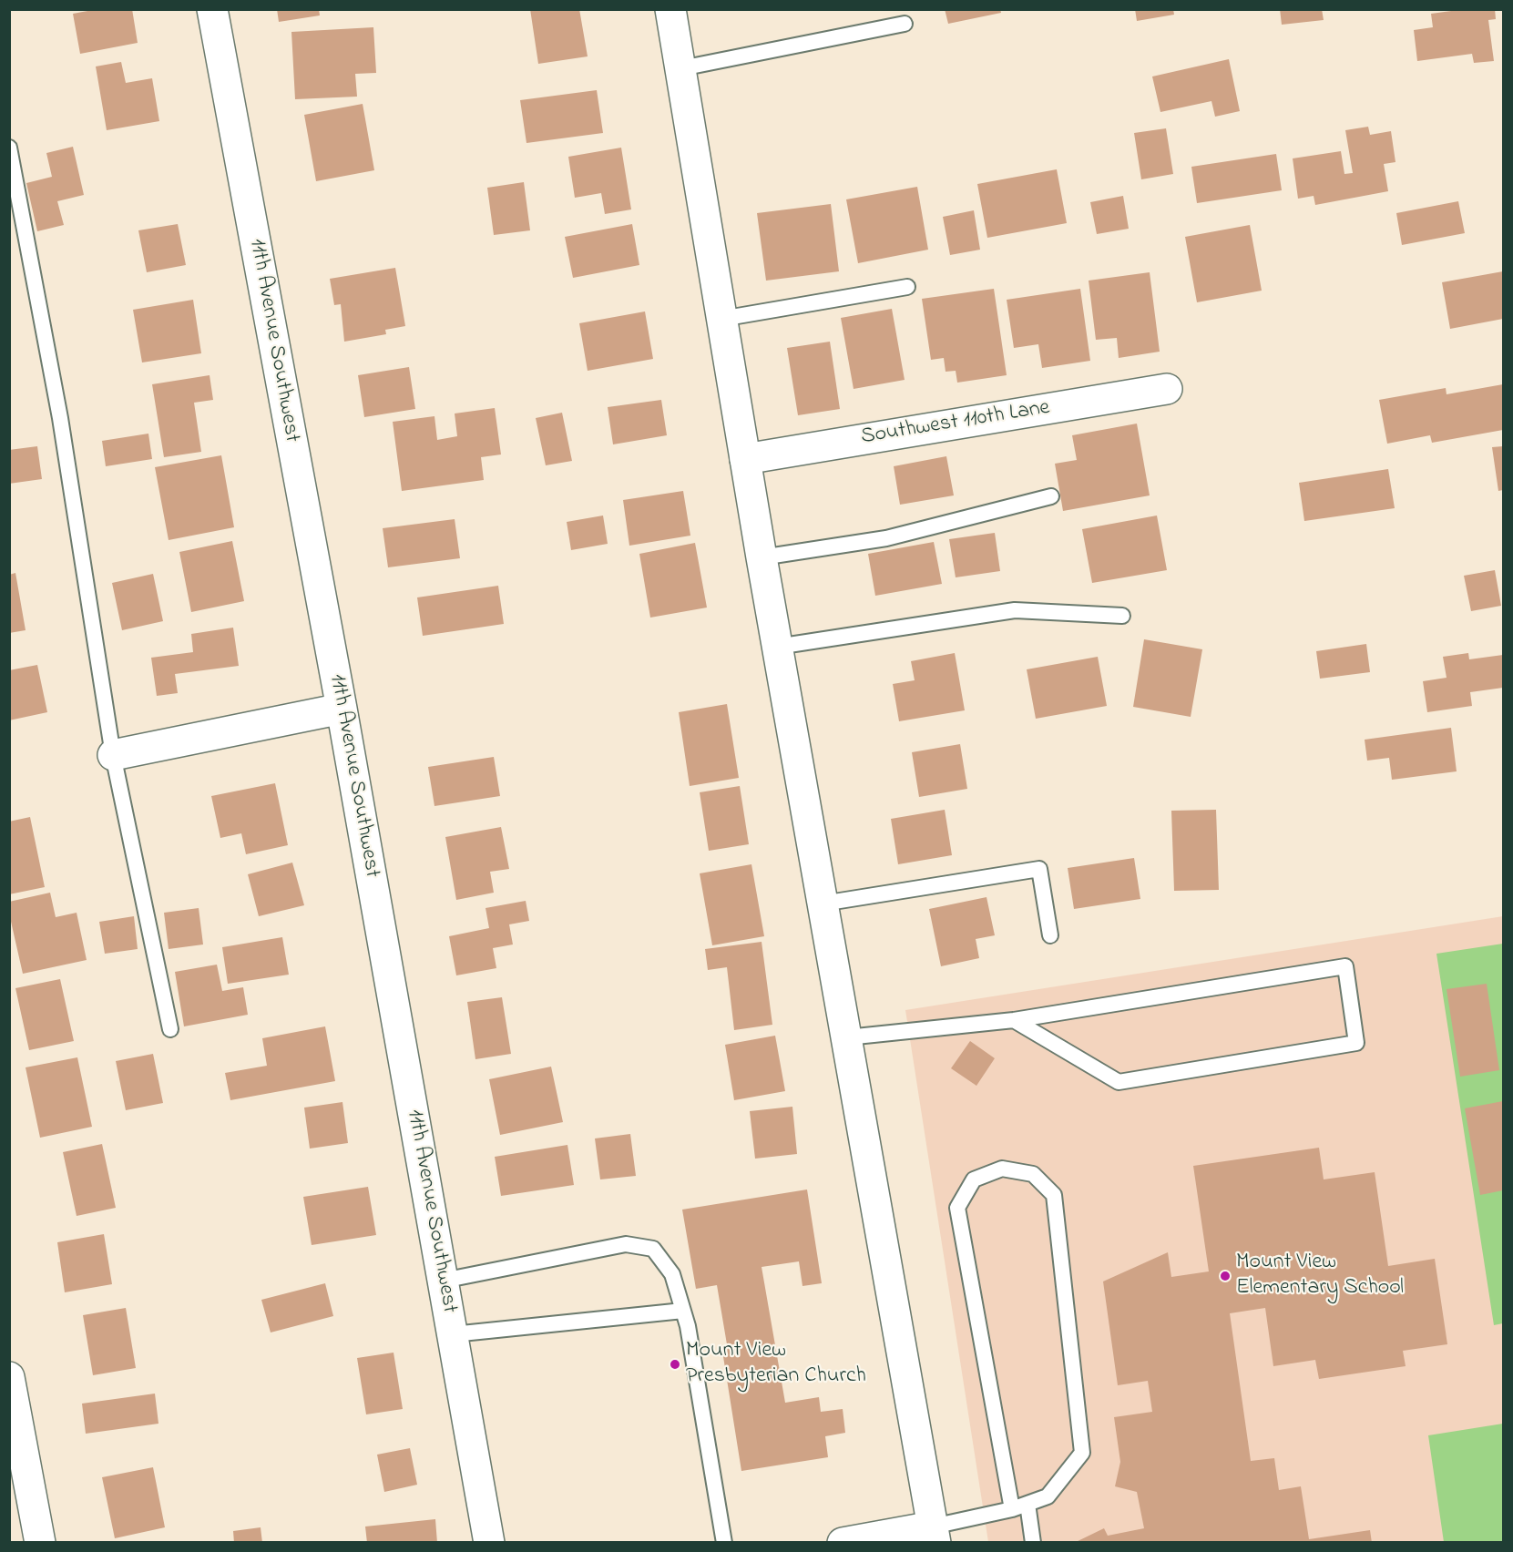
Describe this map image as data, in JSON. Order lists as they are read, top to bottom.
{
  "streets": {
    "street": ["11th Avenue Southwest", "Southwest 110th Lane"]
  },
  "places": ["Mount View Elementary School", "Mount View Presbyterian Church"]
}
